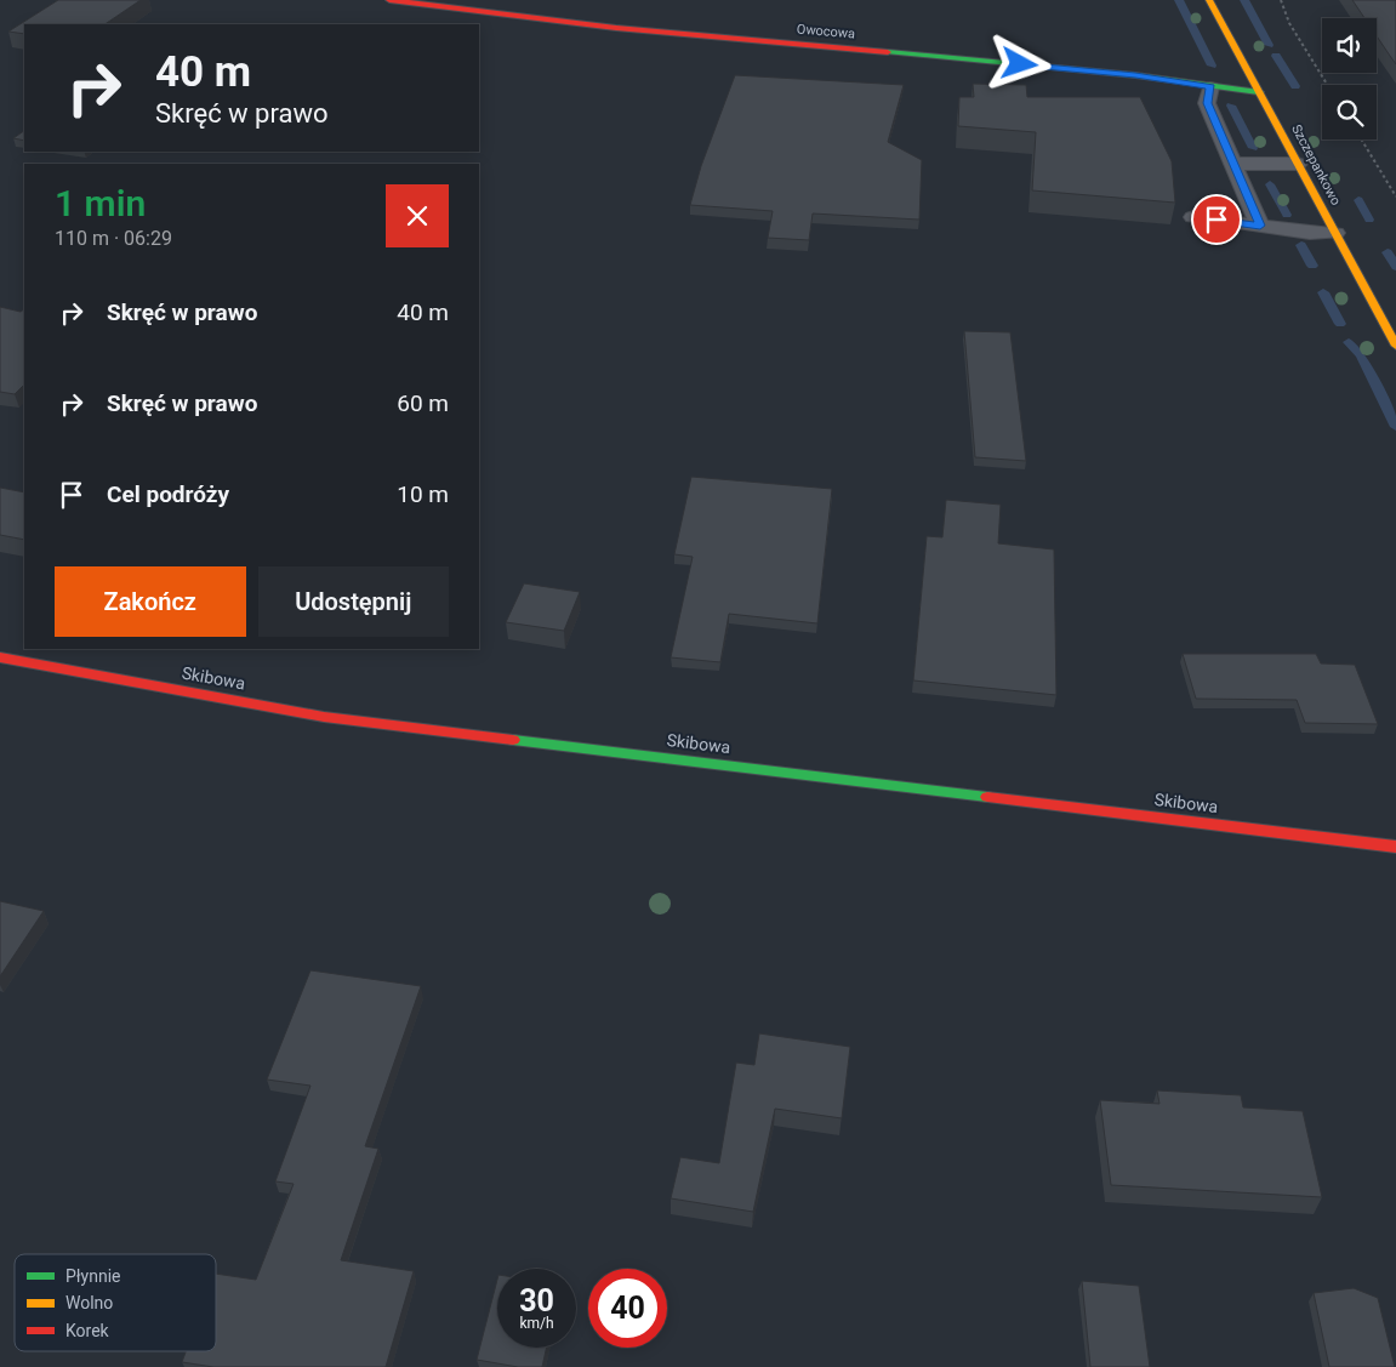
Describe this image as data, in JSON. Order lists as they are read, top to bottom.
{
  "streets": {
    "street": ["Owocowa", "Szczepankowo", "Skibowa"]
  },
  "crossings": [
    ["Owocowa", "Szczepankowo"]
  ],
  "legend": ["Płynnie", "Wolno", "Korek"],
  "page": {
    "turn": ["40 m", "Skręć w prawo"],
    "heading": ["1 min", "110 m · 06:29"],
    "list": [
      {
        "name": "Skręć w prawo",
        "value": "40 m"
      },
      {
        "name": "Skręć w prawo",
        "value": "60 m"
      },
      {
        "name": "Cel podróży",
        "value": "10 m"
      }
    ],
    "buttons": ["Zakończ", "Udostępnij"],
    "speed": "30 km/h",
    "limit": "40"
  }
}
